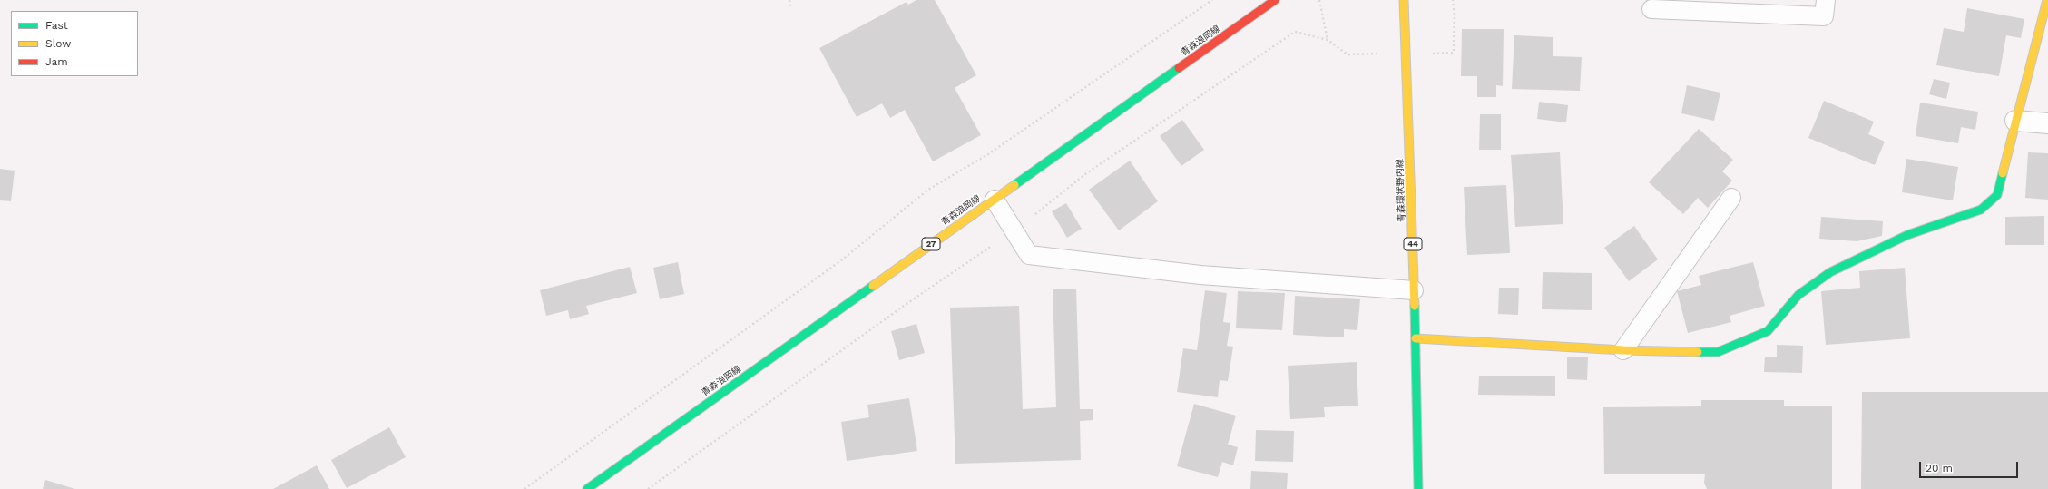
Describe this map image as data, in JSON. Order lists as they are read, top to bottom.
{
  "streets": {
    "main road": [
      "青森浪岡線",
      "青森環状野内線",
      "27",
      "44"
    ]
  },
  "legend": ["Fast", "Slow", "Jam"],
  "scale_bar": "20 m"
}
